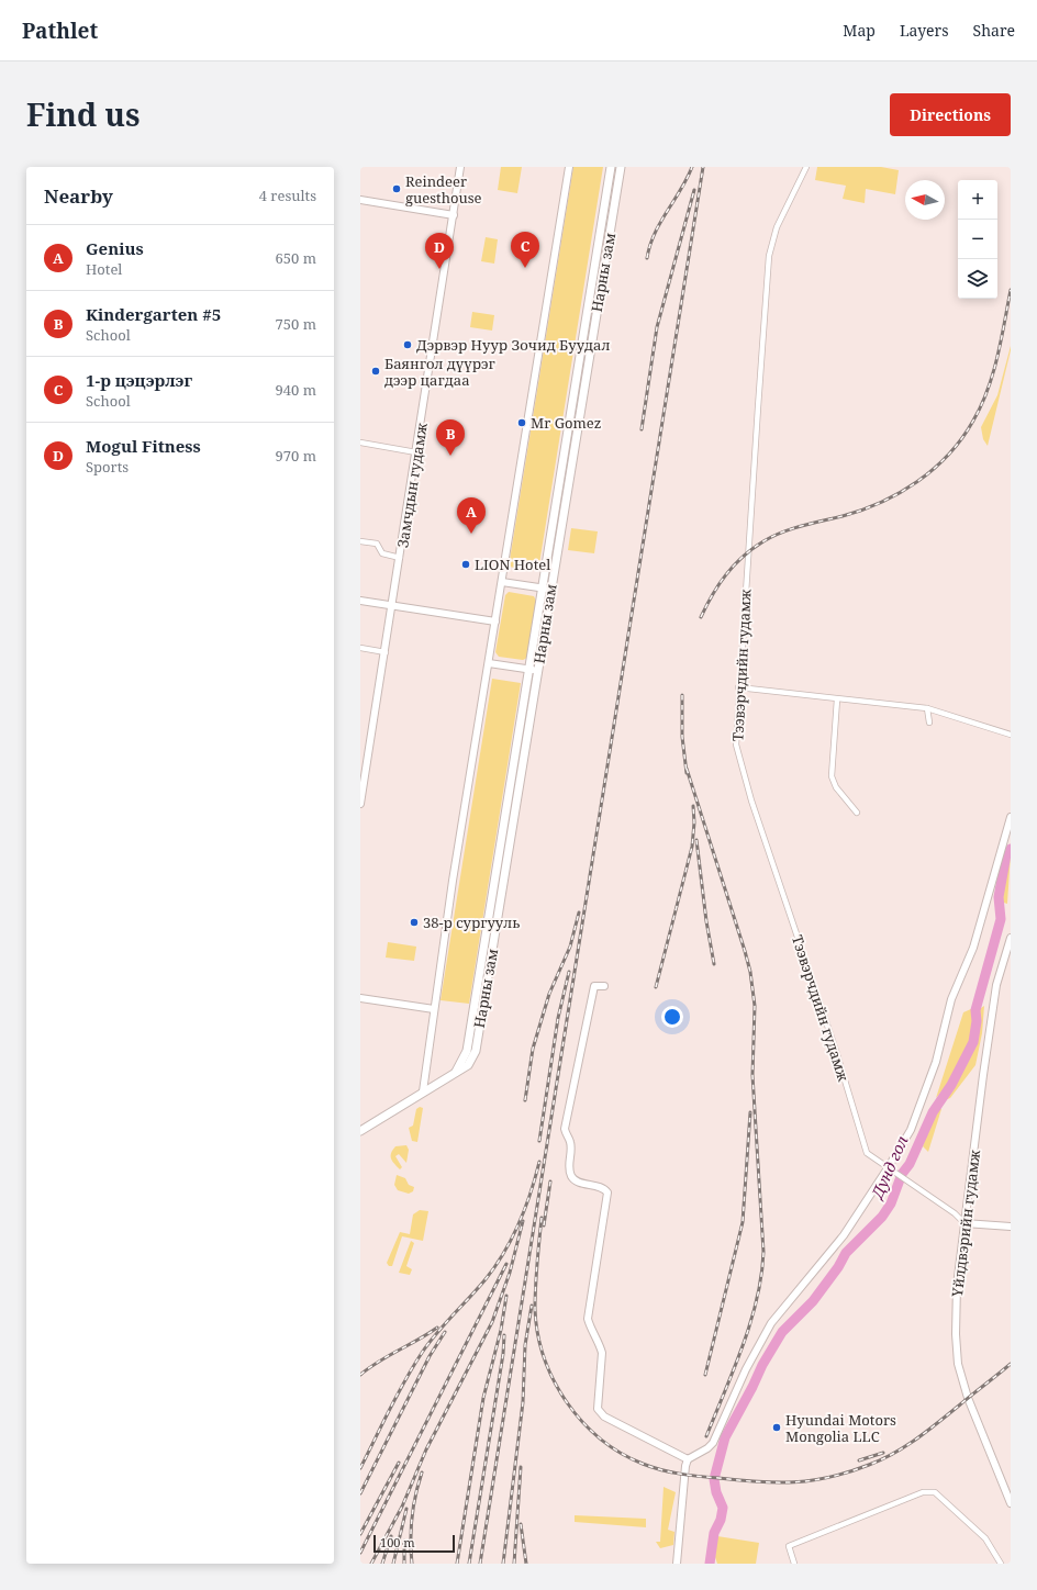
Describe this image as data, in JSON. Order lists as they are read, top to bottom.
{
  "streets": {
    "main road": ["Нарны зам"],
    "street": ["Замчдын гудамж", "Тээвэрчдийн гудамж", "Yйлдвэрийн гудамж"]
  },
  "crossings": [
    ["Тээвэрчдийн гудамж", "Yйлдвэрийн гудамж"]
  ],
  "water": ["Дунд гол"],
  "places": [
    "Reindeer guesthouse",
    "Дэрвэр Нуур Зочид Буудал",
    "Баянгол дүүрэг дээр цагдаа",
    "Mr Gomez",
    "LION Hotel",
    "38-р сургууль",
    "Hyundai Motors Mongolia LLC"
  ],
  "scale_bar": "100 m",
  "north": "left",
  "page": {
    "header": "Pathlet",
    "nav": ["Map", "Layers", "Share"],
    "title": "Find us",
    "buttons": "Directions",
    "heading": ["Nearby", "4 results"],
    "map_buttons": ["+", "−"],
    "list": [
      {
        "mark": "A",
        "name": "Genius",
        "note": "Hotel",
        "value": "650 m"
      },
      {
        "mark": "B",
        "name": "Kindergarten #5",
        "note": "School",
        "value": "750 m"
      },
      {
        "mark": "C",
        "name": "1-р цэцэрлэг",
        "note": "School",
        "value": "940 m"
      },
      {
        "mark": "D",
        "name": "Mogul Fitness",
        "note": "Sports",
        "value": "970 m"
      }
    ],
    "pins": [
      "C",
      "D",
      "B",
      "A"
    ],
    "scale": "100 m"
  }
}
